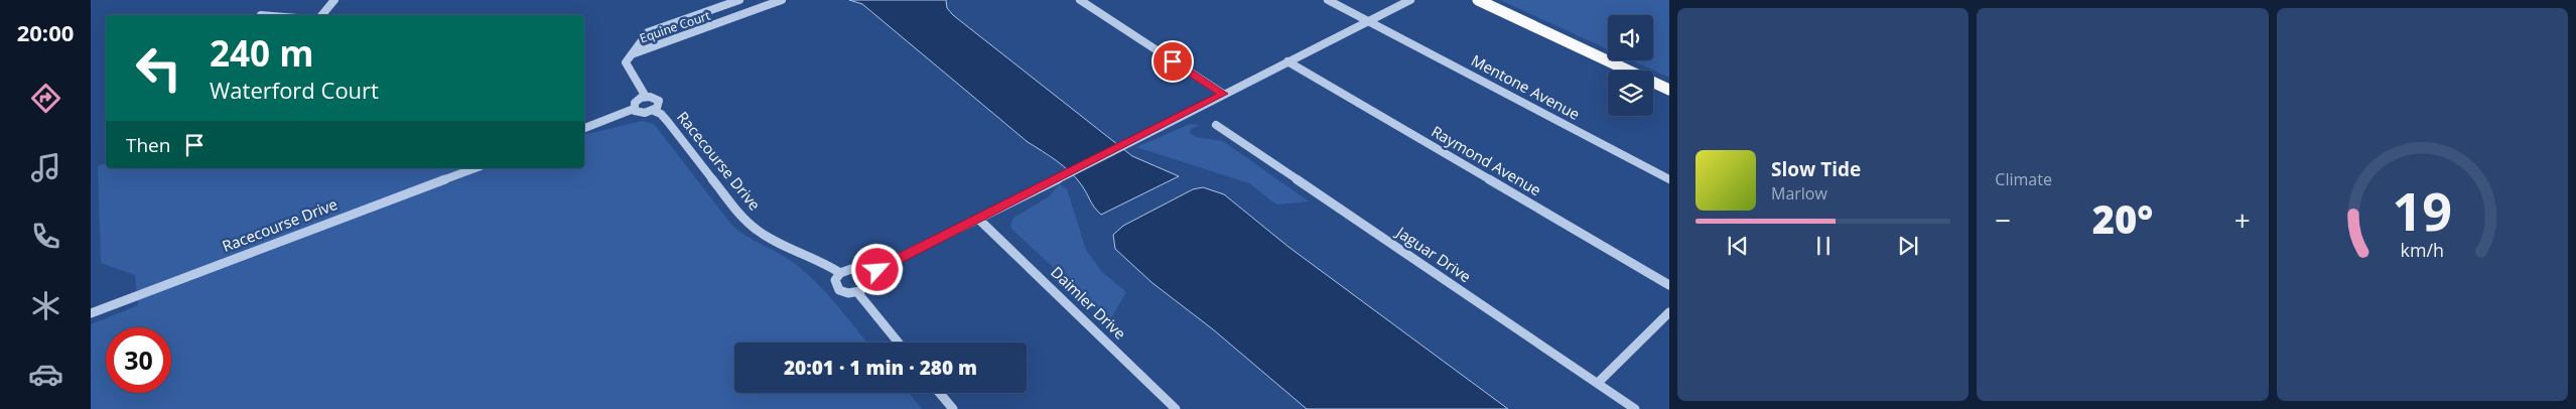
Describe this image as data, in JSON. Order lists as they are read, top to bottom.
{
  "streets": {
    "street": [
      "Equine Court",
      "Mentone Avenue",
      "Racecourse Drive",
      "Raymond Avenue",
      "Jaguar Drive",
      "Daimler Drive"
    ]
  },
  "page": {
    "tabs": "20:00",
    "tile": "Climate",
    "turn": ["240 m", "Waterford Court"],
    "then": "Then",
    "song": ["Slow Tide", "Marlow"],
    "heat": ["−", "20°", "+"],
    "limit": "30",
    "trip": "20:01 · 1 min · 280 m",
    "gauge": ["19", "km/h"]
  }
}
